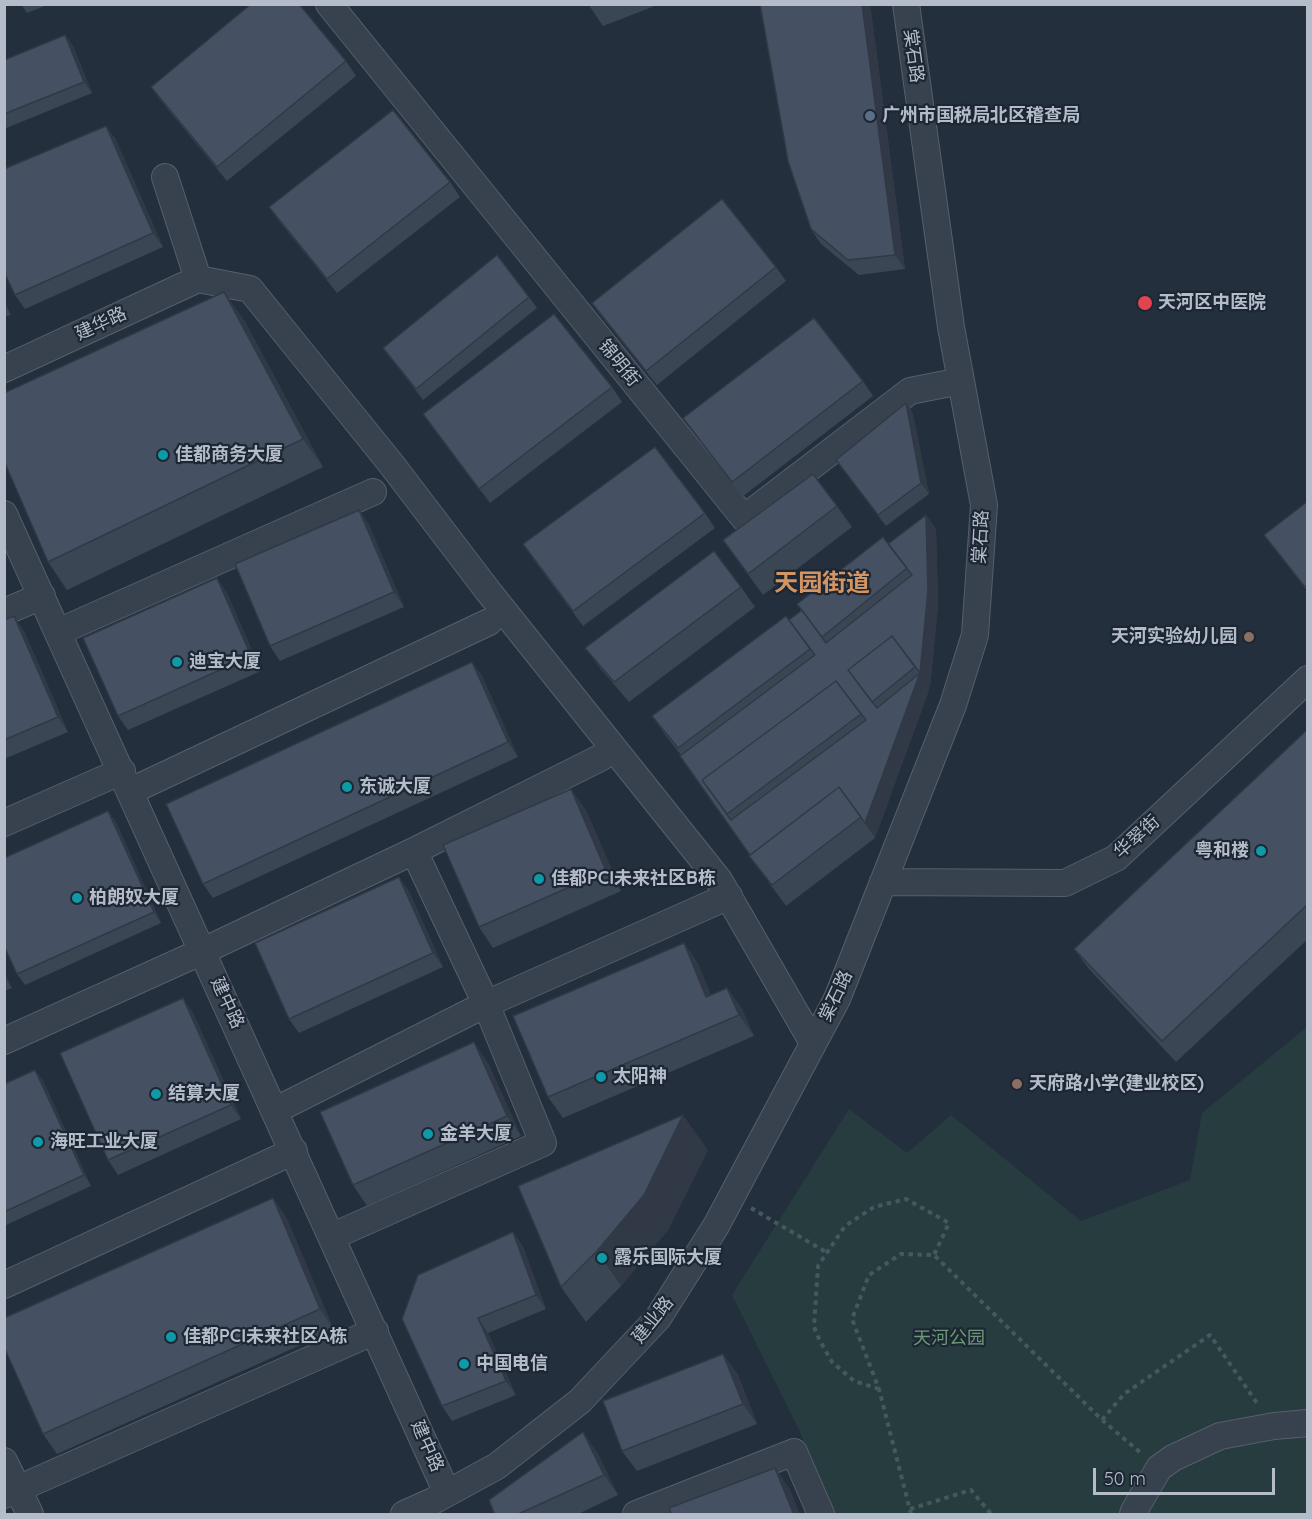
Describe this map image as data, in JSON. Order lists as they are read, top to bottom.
{
  "streets": {
    "street": [
      "棠石路",
      "建华路",
      "锦明街",
      "华翠街",
      "建中路",
      "建业路"
    ]
  },
  "crossings": [
    ["棠石路", "锦明街"],
    ["棠石路", "华翠街"],
    ["棠石路", "建业路"],
    ["建中路", "建业路"]
  ],
  "districts": ["天园街道"],
  "parks": ["天河公园"],
  "places": [
    "广州市国税局北区稽查局",
    "天河区中医院",
    "佳都商务大厦",
    "天河实验幼儿园",
    "迪宝大厦",
    "东诚大厦",
    "粤和楼",
    "佳都PCI未来社区B栋",
    "柏朗奴大厦",
    "太阳神",
    "天府路小学(建业校区)",
    "结算大厦",
    "金羊大厦",
    "海旺工业大厦",
    "露乐国际大厦",
    "佳都PCI未来社区A栋",
    "中国电信"
  ],
  "scale_bar": "50 m"
}
